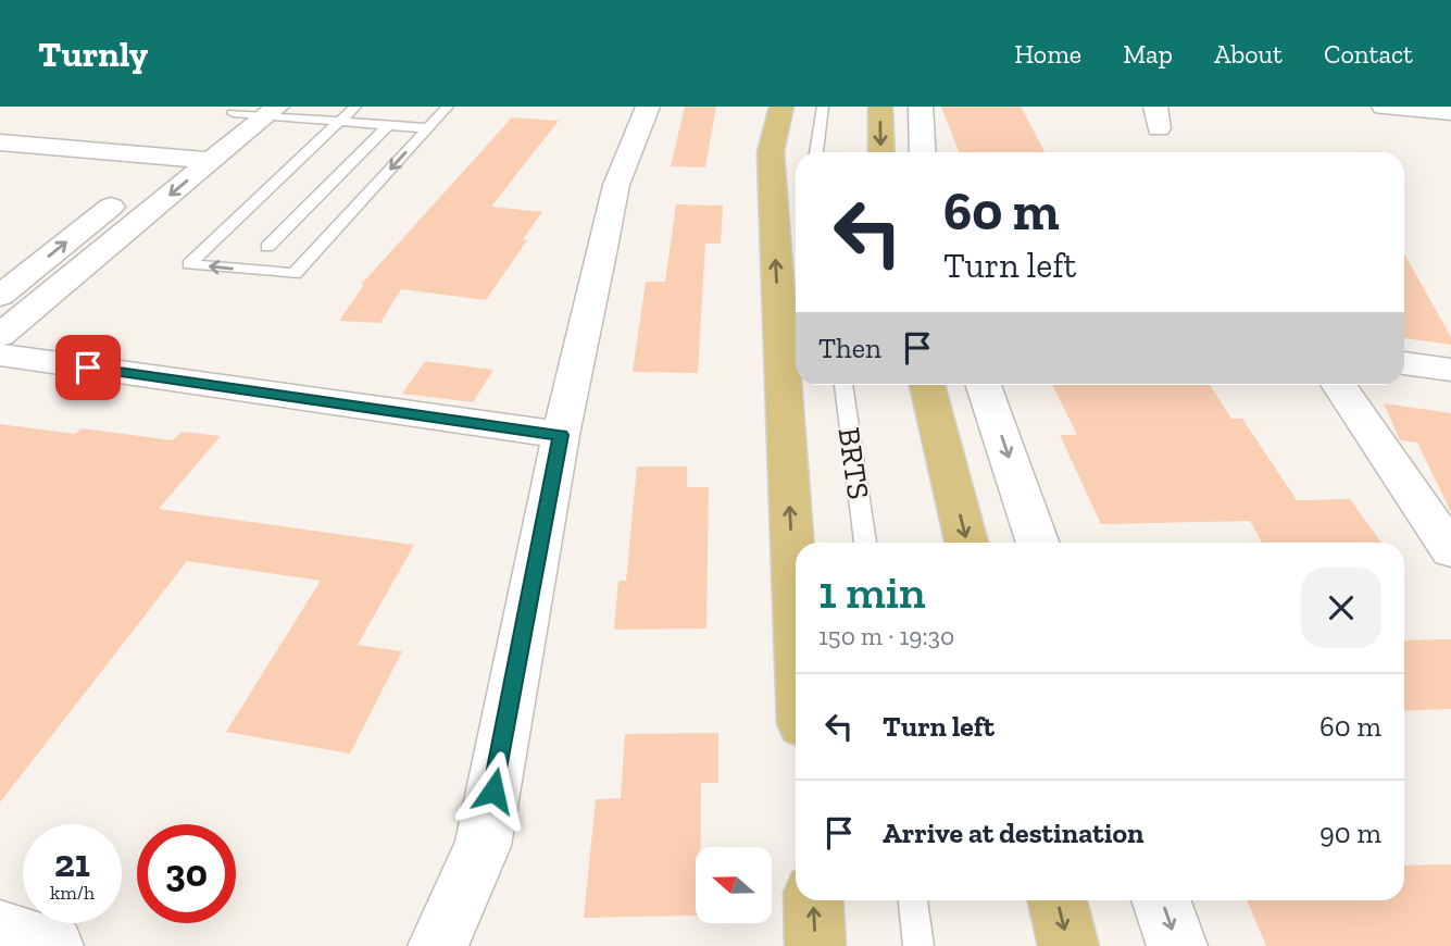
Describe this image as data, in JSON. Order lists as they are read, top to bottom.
{
  "streets": {
    "lane": ["BRTS"]
  },
  "north": "left",
  "page": {
    "header": "Turnly",
    "nav": [
      "Home",
      "Map",
      "About",
      "Contact"
    ],
    "turn": ["60 m", "Turn left"],
    "then": "Then",
    "heading": ["1 min", "150 m · 19:30"],
    "list": [
      {
        "name": "Turn left",
        "value": "60 m"
      },
      {
        "name": "Arrive at destination",
        "value": "90 m"
      }
    ],
    "speed": "21 km/h",
    "limit": "30"
  }
}
